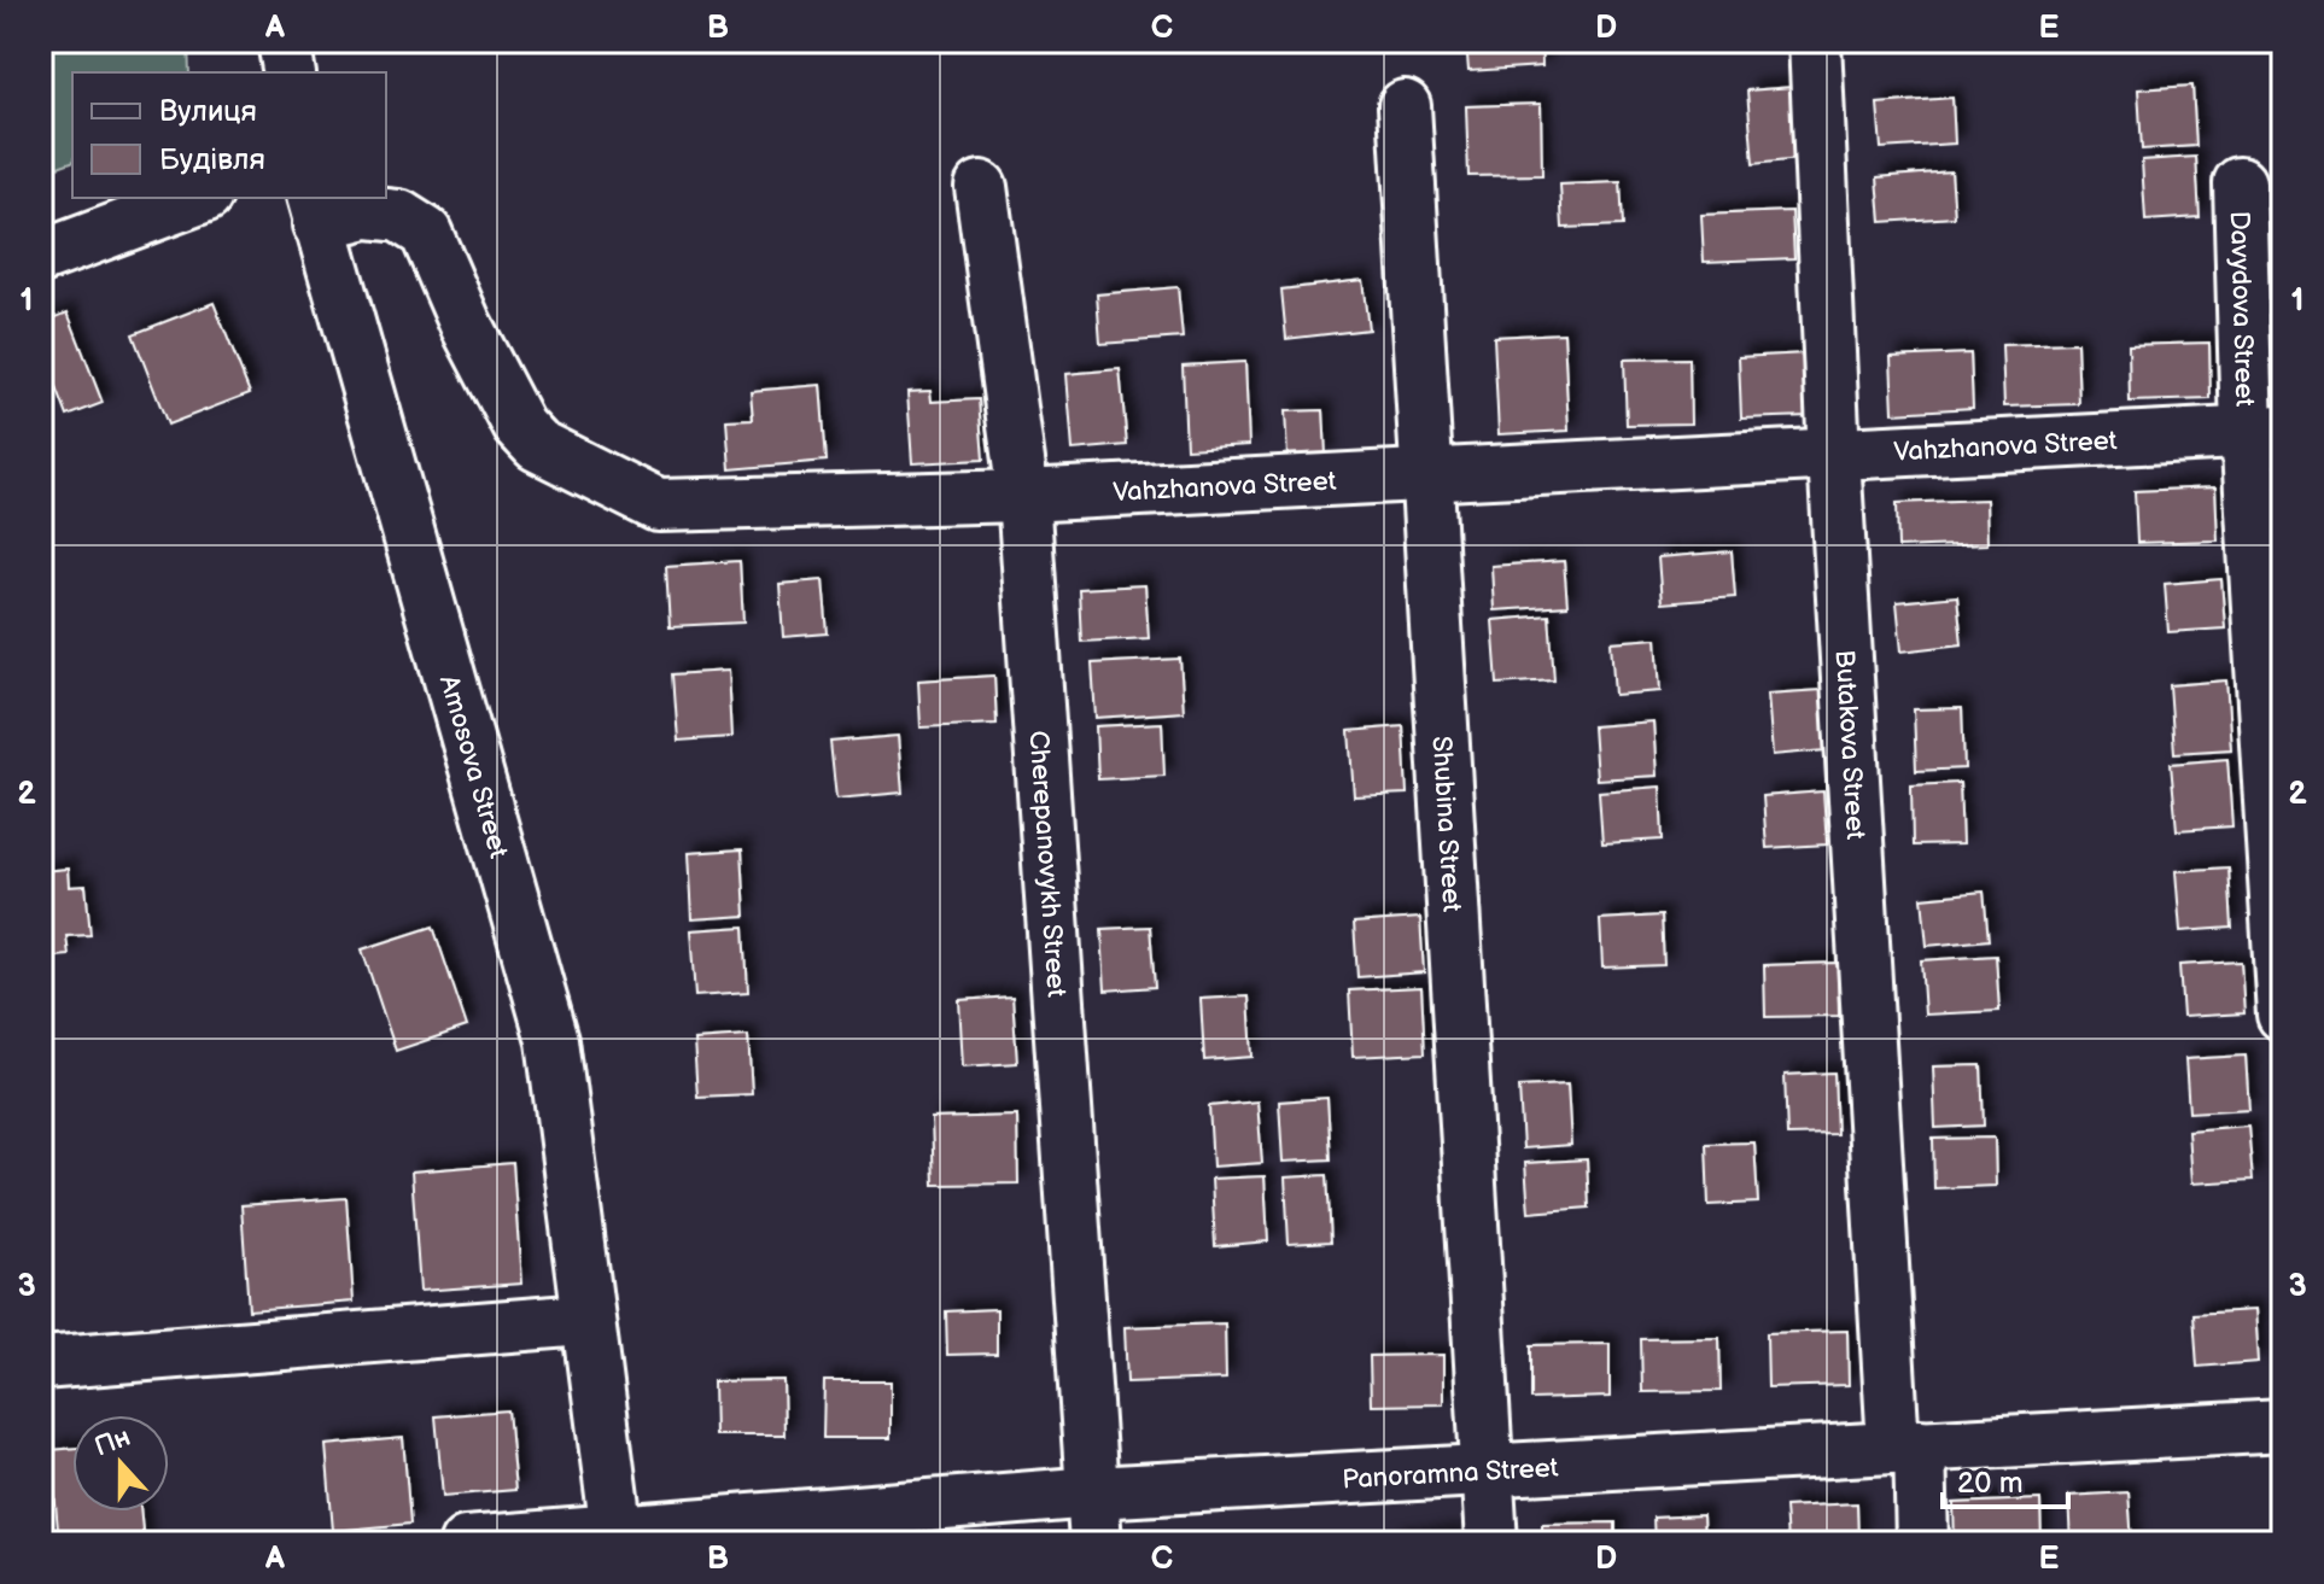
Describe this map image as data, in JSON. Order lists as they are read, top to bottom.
{
  "streets": {
    "street": [
      "Davydova Street",
      "Vahzhanova Street",
      "Butakova Street",
      "Amosova Street",
      "Shubina Street",
      "Cherepanovykh Street",
      "Panoramna Street"
    ]
  },
  "crossings": [
    ["Davydova Street", "Vahzhanova Street"],
    ["Vahzhanova Street", "Butakova Street"],
    ["Vahzhanova Street", "Amosova Street"],
    ["Vahzhanova Street", "Shubina Street"],
    ["Vahzhanova Street", "Cherepanovykh Street"],
    ["Butakova Street", "Panoramna Street"],
    ["Amosova Street", "Panoramna Street"],
    ["Shubina Street", "Panoramna Street"],
    ["Cherepanovykh Street", "Panoramna Street"]
  ],
  "legend": ["Вулиця", "Будівля"],
  "scale_bar": "20 m",
  "north": "top",
  "grid": {
    "columns": [
      "A",
      "B",
      "C",
      "D",
      "E"
    ],
    "rows": ["1", "2", "3"]
  }
}
